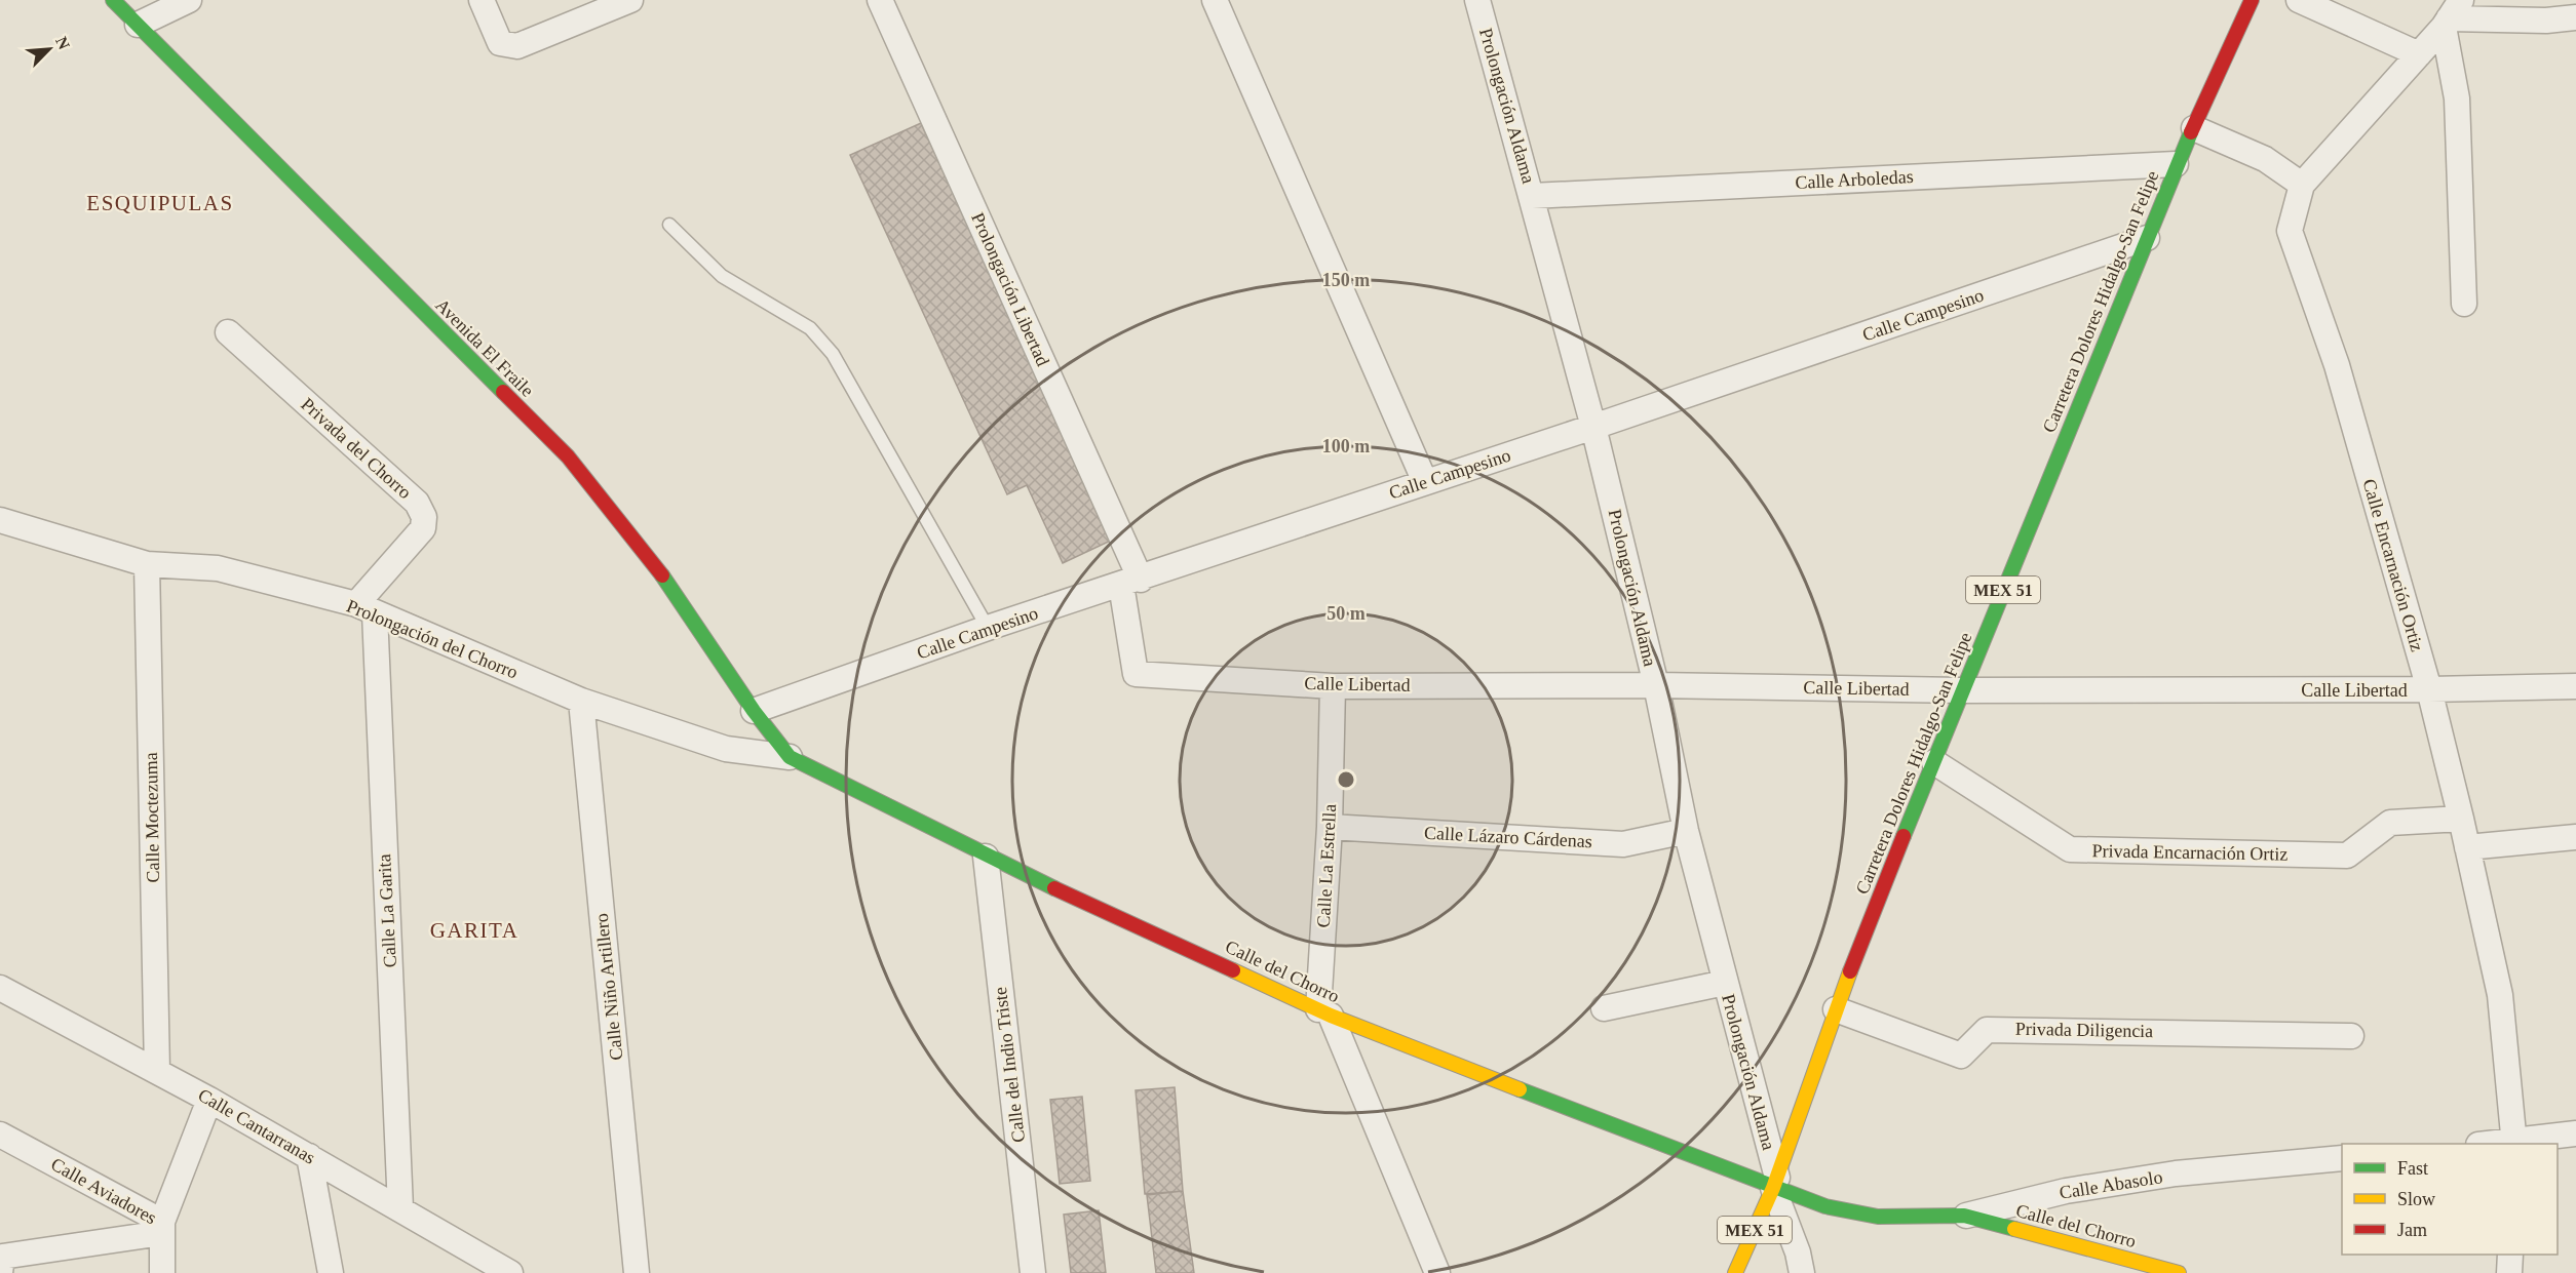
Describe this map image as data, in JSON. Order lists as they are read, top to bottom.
{
  "streets": {
    "street": [
      "Prolongación Aldama",
      "Calle Arboledas",
      "Prolongación Libertad",
      "Carretera Dolores Hidalgo-San Felipe",
      "Calle Campesino",
      "Avenida El Fraile",
      "Privada del Chorro",
      "Calle Encarnación Ortiz",
      "MEX 51",
      "Prolongación del Chorro",
      "Calle Libertad",
      "Calle Moctezuma",
      "Calle Lázaro Cárdenas",
      "Privada Encarnación Ortiz",
      "Calle La Estrella",
      "Calle La Garita",
      "Calle del Chorro",
      "Calle Niño Artillero",
      "Privada Diligencia",
      "Calle del Indio Triste",
      "Calle Cantarranas",
      "Calle Abasolo",
      "Calle Aviadores"
    ]
  },
  "crossings": [
    ["Prolongación Aldama", "Calle Arboledas"],
    ["Prolongación Aldama", "Carretera Dolores Hidalgo-San Felipe"],
    ["Prolongación Aldama", "Calle Campesino"],
    ["Prolongación Aldama", "Calle Libertad"],
    ["Prolongación Aldama", "Calle Lázaro Cárdenas"],
    ["Prolongación Aldama", "Calle del Chorro"],
    ["Prolongación Aldama", "Calle Abasolo"],
    ["Calle Arboledas", "Carretera Dolores Hidalgo-San Felipe"],
    ["Prolongación Libertad", "Calle Campesino"],
    ["Prolongación Libertad", "Calle Libertad"],
    ["Carretera Dolores Hidalgo-San Felipe", "Calle Campesino"],
    ["Carretera Dolores Hidalgo-San Felipe", "Calle Libertad"],
    ["Carretera Dolores Hidalgo-San Felipe", "Privada Encarnación Ortiz"],
    ["Carretera Dolores Hidalgo-San Felipe", "Calle del Chorro"],
    ["Carretera Dolores Hidalgo-San Felipe", "Privada Diligencia"],
    ["Carretera Dolores Hidalgo-San Felipe", "Calle Abasolo"],
    ["Calle Campesino", "Avenida El Fraile"],
    ["Avenida El Fraile", "Prolongación del Chorro"],
    ["Avenida El Fraile", "Calle del Chorro"],
    ["Privada del Chorro", "Prolongación del Chorro"],
    ["Privada del Chorro", "Calle La Garita"],
    ["Calle Encarnación Ortiz", "Calle Libertad"],
    ["Calle Encarnación Ortiz", "Privada Encarnación Ortiz"],
    ["Prolongación del Chorro", "Calle Moctezuma"],
    ["Prolongación del Chorro", "Calle La Garita"],
    ["Prolongación del Chorro", "Calle del Chorro"],
    ["Prolongación del Chorro", "Calle Niño Artillero"],
    ["Calle Libertad", "Calle La Estrella"],
    ["Calle Moctezuma", "Calle Cantarranas"],
    ["Calle Lázaro Cárdenas", "Calle La Estrella"],
    ["Calle La Estrella", "Calle del Chorro"],
    ["Calle La Garita", "Calle Cantarranas"],
    ["Calle del Chorro", "Calle del Indio Triste"],
    ["Calle del Chorro", "Calle Abasolo"]
  ],
  "districts": ["ESQUIPULAS", "GARITA"],
  "legend": ["Fast", "Slow", "Jam"],
  "north": "top right",
  "rings": ["150 m", "100 m", "50 m"]
}
